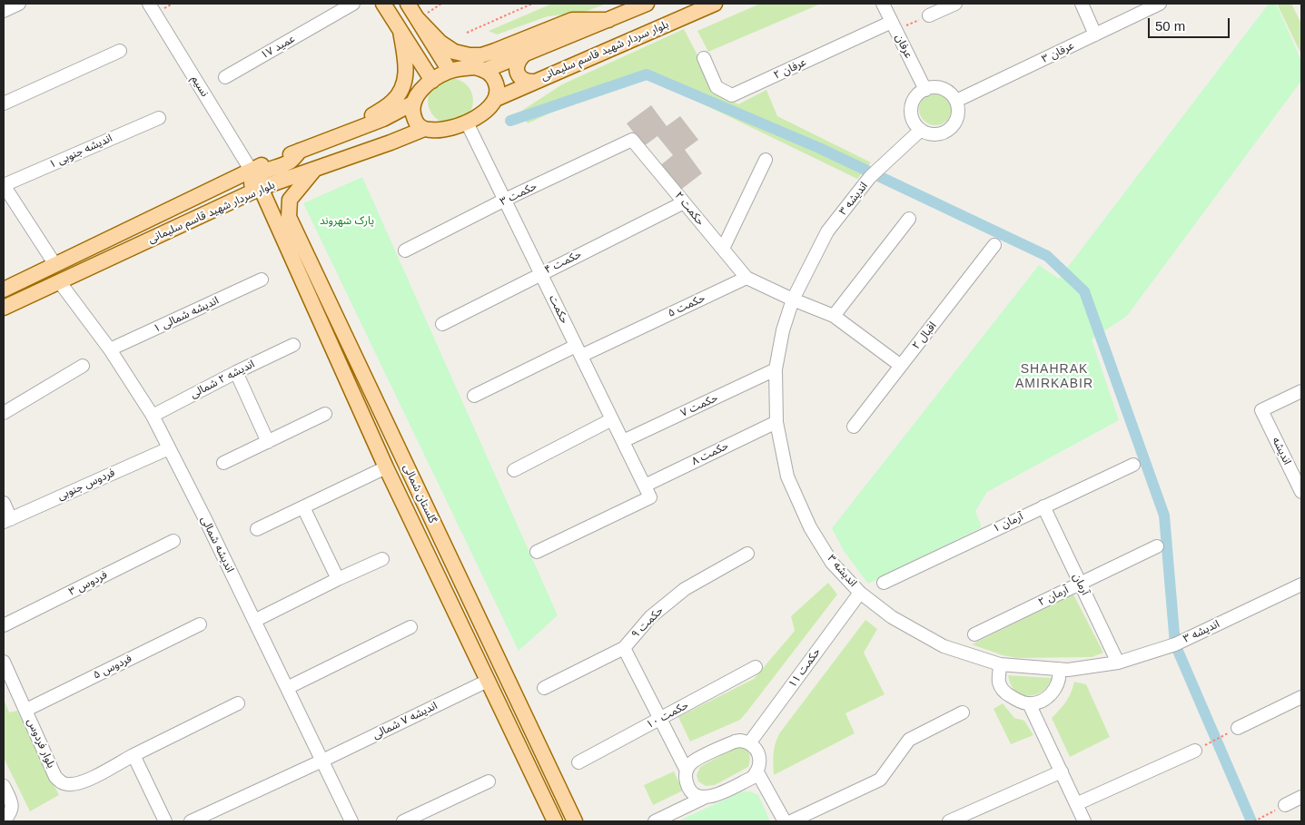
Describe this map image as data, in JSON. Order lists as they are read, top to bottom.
{
  "streets": {
    "main road": ["بلوار سردار شهید قاسم سلیمانی", "گلستان شمالی"],
    "street": [
      "عرفان",
      "عمید ۱۷",
      "عرفان ۳",
      "عرفان ۲",
      "نسیم",
      "اندیشه جنوبی ۱",
      "حکمت ۳",
      "اندیشه ۳",
      "حکمت ۲",
      "حکمت ۴",
      "حکمت ۵",
      "حکمت",
      "اندیشه شمالی ۱",
      "اقبال ۲",
      "اندیشه ۲ شمالی",
      "حکمت ۷",
      "اندیشه",
      "حکمت ۸",
      "فردوس جنوبی",
      "آرمان ۱",
      "اندیشه شمالی",
      "فردوس ۳",
      "آرمان",
      "آرمان ۲",
      "حکمت ۹",
      "فردوس ۵",
      "حکمت ۱۱",
      "حکمت ۱۰",
      "اندیشه ۷ شمالی",
      "بلوار فردوس"
    ]
  },
  "crossings": [
    ["عرفان", "عرفان ۳"],
    ["عرفان", "عرفان ۲"],
    ["عرفان", "اندیشه ۳"],
    ["بلوار سردار شهید قاسم سلیمانی", "نسیم"],
    ["بلوار سردار شهید قاسم سلیمانی", "حکمت"],
    ["بلوار سردار شهید قاسم سلیمانی", "گلستان شمالی"],
    ["بلوار سردار شهید قاسم سلیمانی", "اندیشه شمالی"],
    ["عرفان ۳", "اندیشه ۳"],
    ["حکمت ۳", "حکمت ۲"],
    ["حکمت ۳", "حکمت"],
    ["اندیشه ۳", "حکمت ۷"],
    ["اندیشه ۳", "حکمت ۸"],
    ["اندیشه ۳", "آرمان"],
    ["اندیشه ۳", "حکمت ۱۱"],
    ["حکمت ۲", "حکمت ۴"],
    ["حکمت ۲", "حکمت ۵"],
    ["حکمت ۴", "حکمت"],
    ["حکمت ۵", "حکمت"],
    ["حکمت", "حکمت ۷"],
    ["حکمت", "حکمت ۸"],
    ["اندیشه شمالی ۱", "اندیشه شمالی"],
    ["اندیشه ۲ شمالی", "اندیشه شمالی"],
    ["فردوس جنوبی", "اندیشه شمالی"],
    ["گلستان شمالی", "اندیشه ۷ شمالی"],
    ["آرمان ۱", "آرمان"],
    ["اندیشه شمالی", "اندیشه ۷ شمالی"],
    ["آرمان", "آرمان ۲"],
    ["فردوس ۵", "بلوار فردوس"]
  ],
  "districts": ["SHAHRAK AMIRKABIR"],
  "parks": ["پارک شهروند"],
  "scale_bar": "50 m"
}
